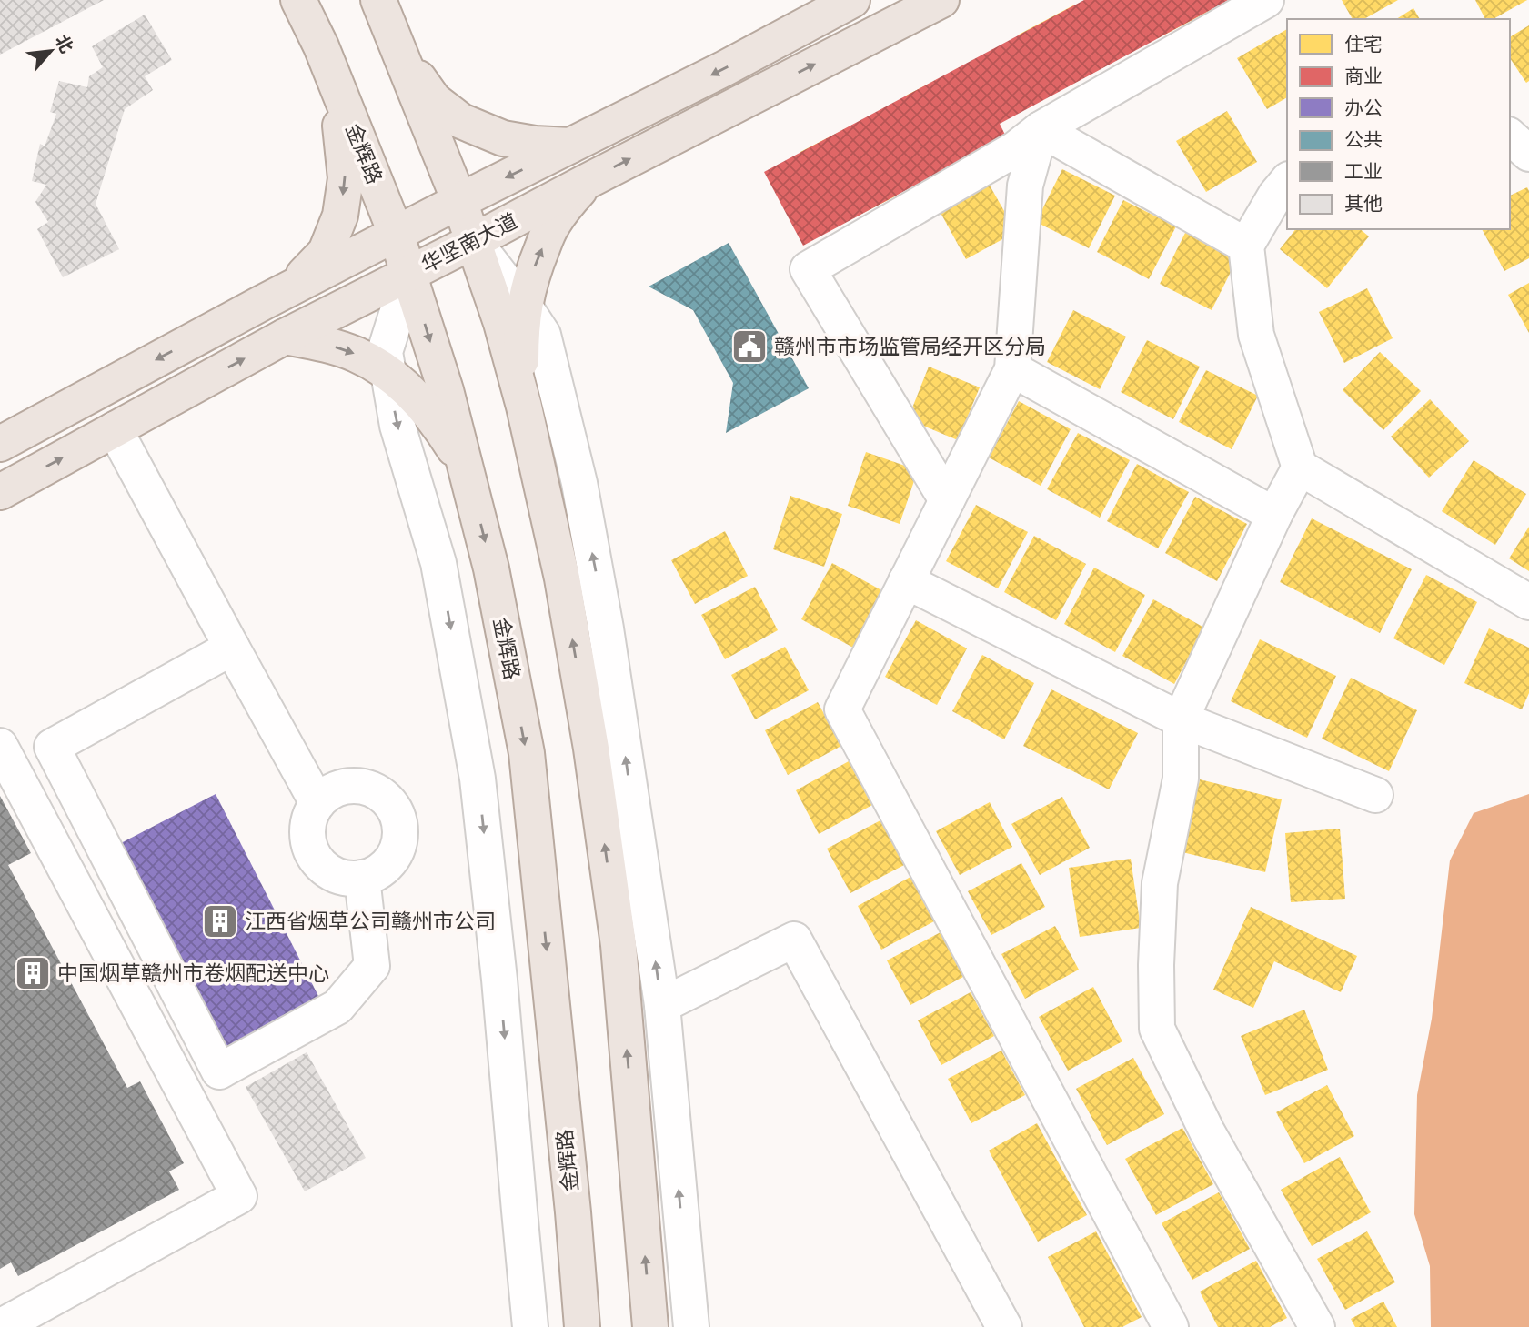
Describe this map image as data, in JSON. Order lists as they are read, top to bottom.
{
  "streets": {
    "main road": ["金辉路", "华坚南大道"]
  },
  "crossings": [
    ["金辉路", "华坚南大道"]
  ],
  "places": {
    "public building": ["赣州市市场监管局经开区分局"],
    "building": ["江西省烟草公司赣州市公司", "中国烟草赣州市卷烟配送中心"]
  },
  "legend": [
    "住宅",
    "商业",
    "办公",
    "公共",
    "工业",
    "其他"
  ],
  "north": "top right"
}
